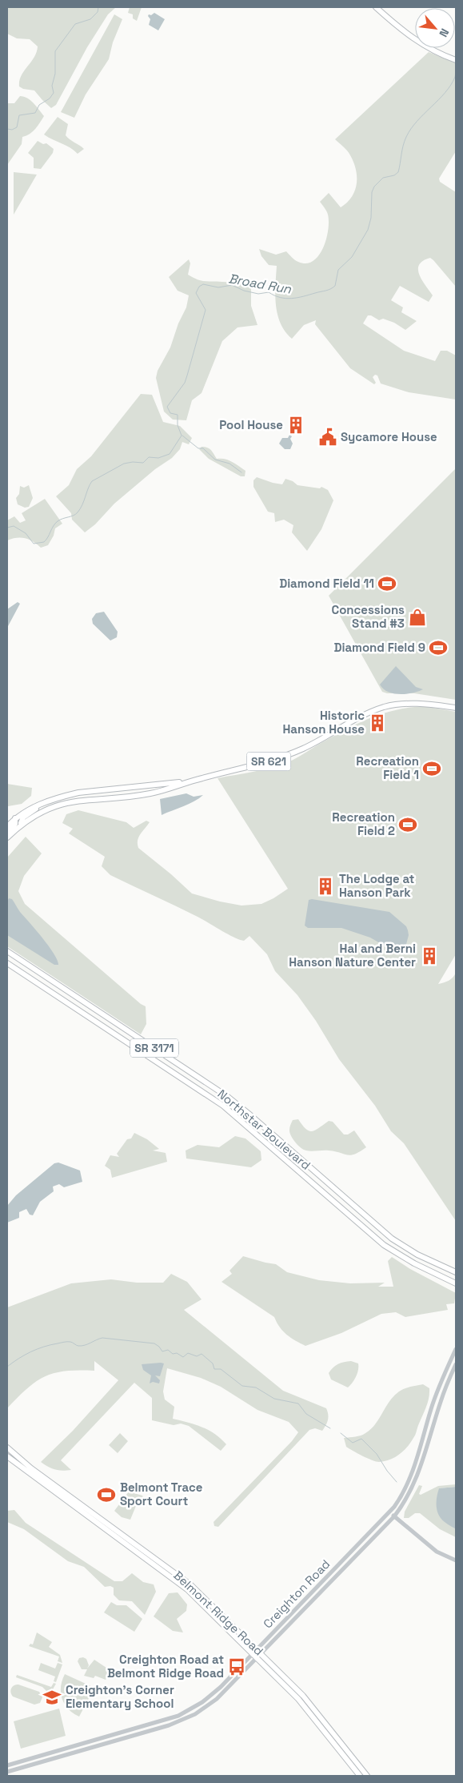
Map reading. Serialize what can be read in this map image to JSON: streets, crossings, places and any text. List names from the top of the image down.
{
  "streets": {
    "main road": [
      "SR 621",
      "SR 3171",
      "Northstar Boulevard",
      "Belmont Ridge Road"
    ],
    "street": ["Creighton Road"]
  },
  "crossings": [
    ["Creighton Road", "Belmont Ridge Road"]
  ],
  "water": ["Broad Run"],
  "places": {
    "building": [
      "Pool House",
      "Historic Hanson House",
      "The Lodge at Hanson Park",
      "Hal and Berni Hanson Nature Center"
    ],
    "public building": ["Sycamore House"],
    "sports": [
      "Diamond Field 11",
      "Diamond Field 9",
      "Recreation Field 1",
      "Recreation Field 2",
      "Belmont Trace Sport Court"
    ],
    "shop": ["Concessions Stand #3"],
    "bus stop": ["Creighton Road at Belmont Ridge Road"],
    "school or university": ["Creighton's Corner Elementary School"]
  },
  "north": "bottom right"
}
